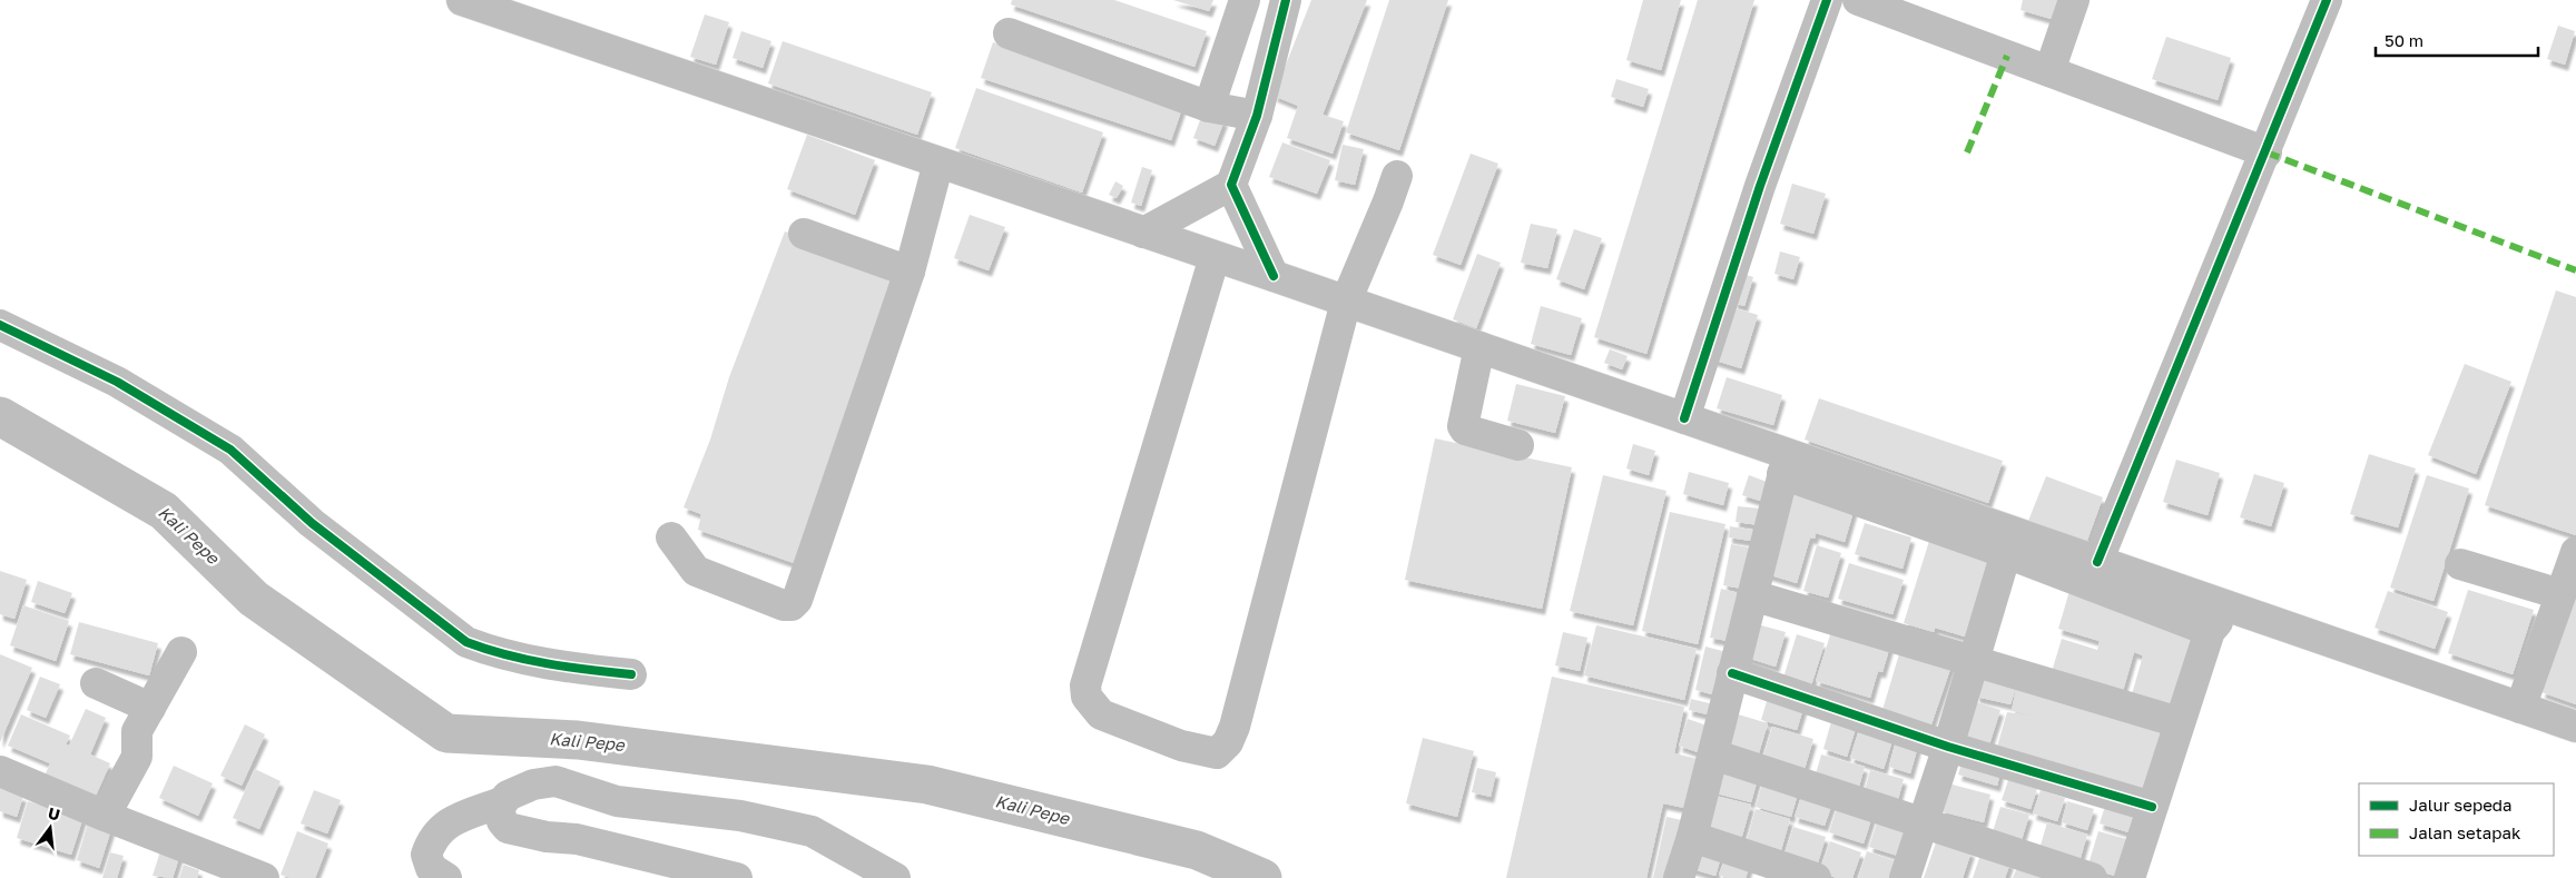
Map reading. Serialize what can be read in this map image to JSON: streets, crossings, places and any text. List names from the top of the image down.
{
  "water": ["Kali Pepe"],
  "legend": ["Jalur sepeda", "Jalan setapak"],
  "scale_bar": "50 m",
  "north": "top"
}
